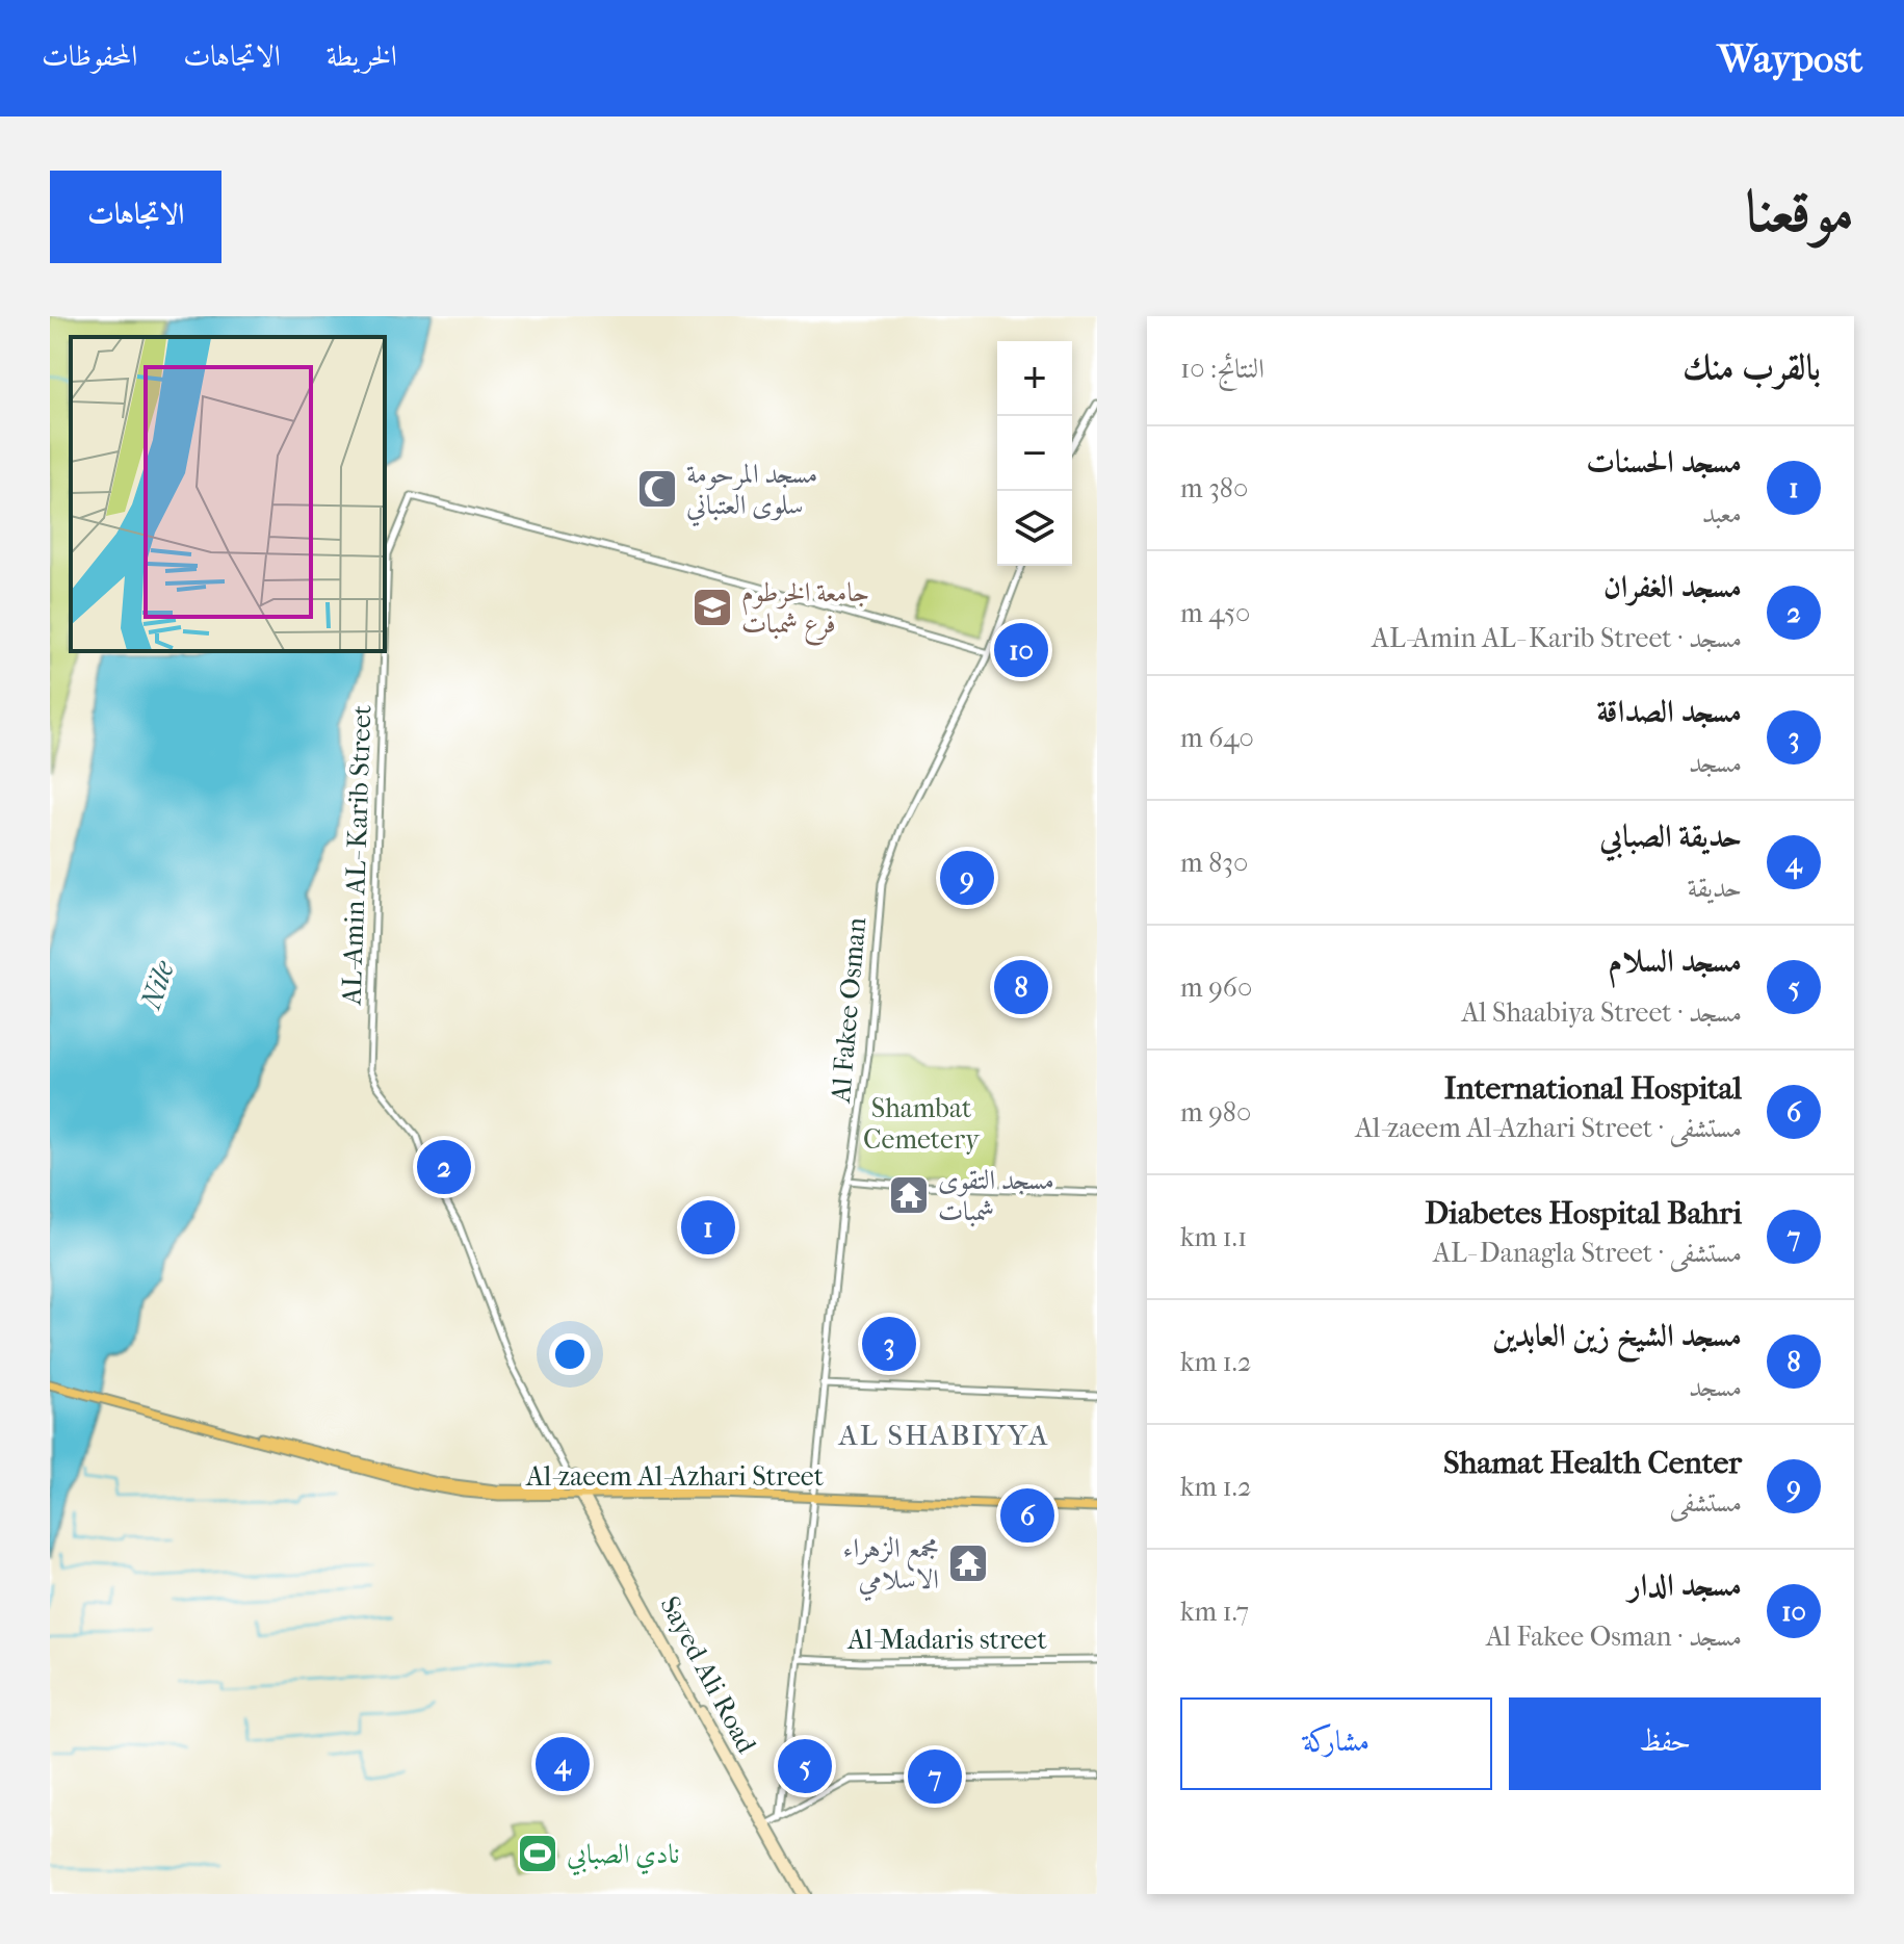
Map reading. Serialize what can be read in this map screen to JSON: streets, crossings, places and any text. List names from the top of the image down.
{
  "streets": {
    "main road": ["Al-zaeem Al-Azhari Street", "Sayed Ali Road"],
    "street": ["AL-Amin AL- Karib Street", "Al Fakee Osman", "Al-Madaris street"]
  },
  "crossings": [
    ["AL-Amin AL- Karib Street", "Al Fakee Osman"],
    ["Al Fakee Osman", "Al-zaeem Al-Azhari Street"],
    ["Al Fakee Osman", "Al-Madaris street"],
    ["Al-zaeem Al-Azhari Street", "Sayed Ali Road"]
  ],
  "districts": ["AL SHABIYYA"],
  "water": ["Nile"],
  "parks": ["Shambat Cemetery"],
  "places": {
    "mosque": ["مسجد المرحومة سلوى العتباني"],
    "school or university": ["جامعة الخرطوم فرع شمبات"],
    "temple": ["مسجد التقوى شمبات", "مجمع الزهراء الاسلامي"],
    "sports": ["نادي الصبابي"]
  },
  "page": {
    "header": "Waypost",
    "nav": ["الخريطة", "الاتجاهات", "المحفوظات"],
    "title": "موقعنا",
    "buttons": [
      "الاتجاهات",
      ["حفظ", "مشاركة"]
    ],
    "heading": ["بالقرب منك", "النتائج: 10"],
    "map_buttons": ["+", "−"],
    "list": [
      {
        "mark": "1",
        "name": "مسجد الحسنات",
        "note": "معبد",
        "value": "380 m"
      },
      {
        "mark": "2",
        "name": "مسجد الغفران",
        "note": "مسجد · AL-Amin AL- Karib Street",
        "value": "450 m"
      },
      {
        "mark": "3",
        "name": "مسجد الصداقة",
        "note": "مسجد",
        "value": "640 m"
      },
      {
        "mark": "4",
        "name": "حديقة الصبابي",
        "note": "حديقة",
        "value": "830 m"
      },
      {
        "mark": "5",
        "name": "مسجد السلام",
        "note": "مسجد · Al Shaabiya Street",
        "value": "960 m"
      },
      {
        "mark": "6",
        "name": "International Hospital",
        "note": "مستشفى · Al-zaeem Al-Azhari Street",
        "value": "980 m"
      },
      {
        "mark": "7",
        "name": "Diabetes Hospital Bahri",
        "note": "مستشفى · AL- Danagla Street",
        "value": "1.1 km"
      },
      {
        "mark": "8",
        "name": "مسجد الشيخ زين العابدين",
        "note": "مسجد",
        "value": "1.2 km"
      },
      {
        "mark": "9",
        "name": "Shamat Health Center",
        "note": "مستشفى",
        "value": "1.2 km"
      },
      {
        "mark": "10",
        "name": "مسجد الدار",
        "note": "مسجد · Al Fakee Osman",
        "value": "1.7 km"
      }
    ],
    "pins": [
      "10",
      "9",
      "8",
      "2",
      "1",
      "3",
      "6",
      "4",
      "5",
      "7"
    ]
  }
}
